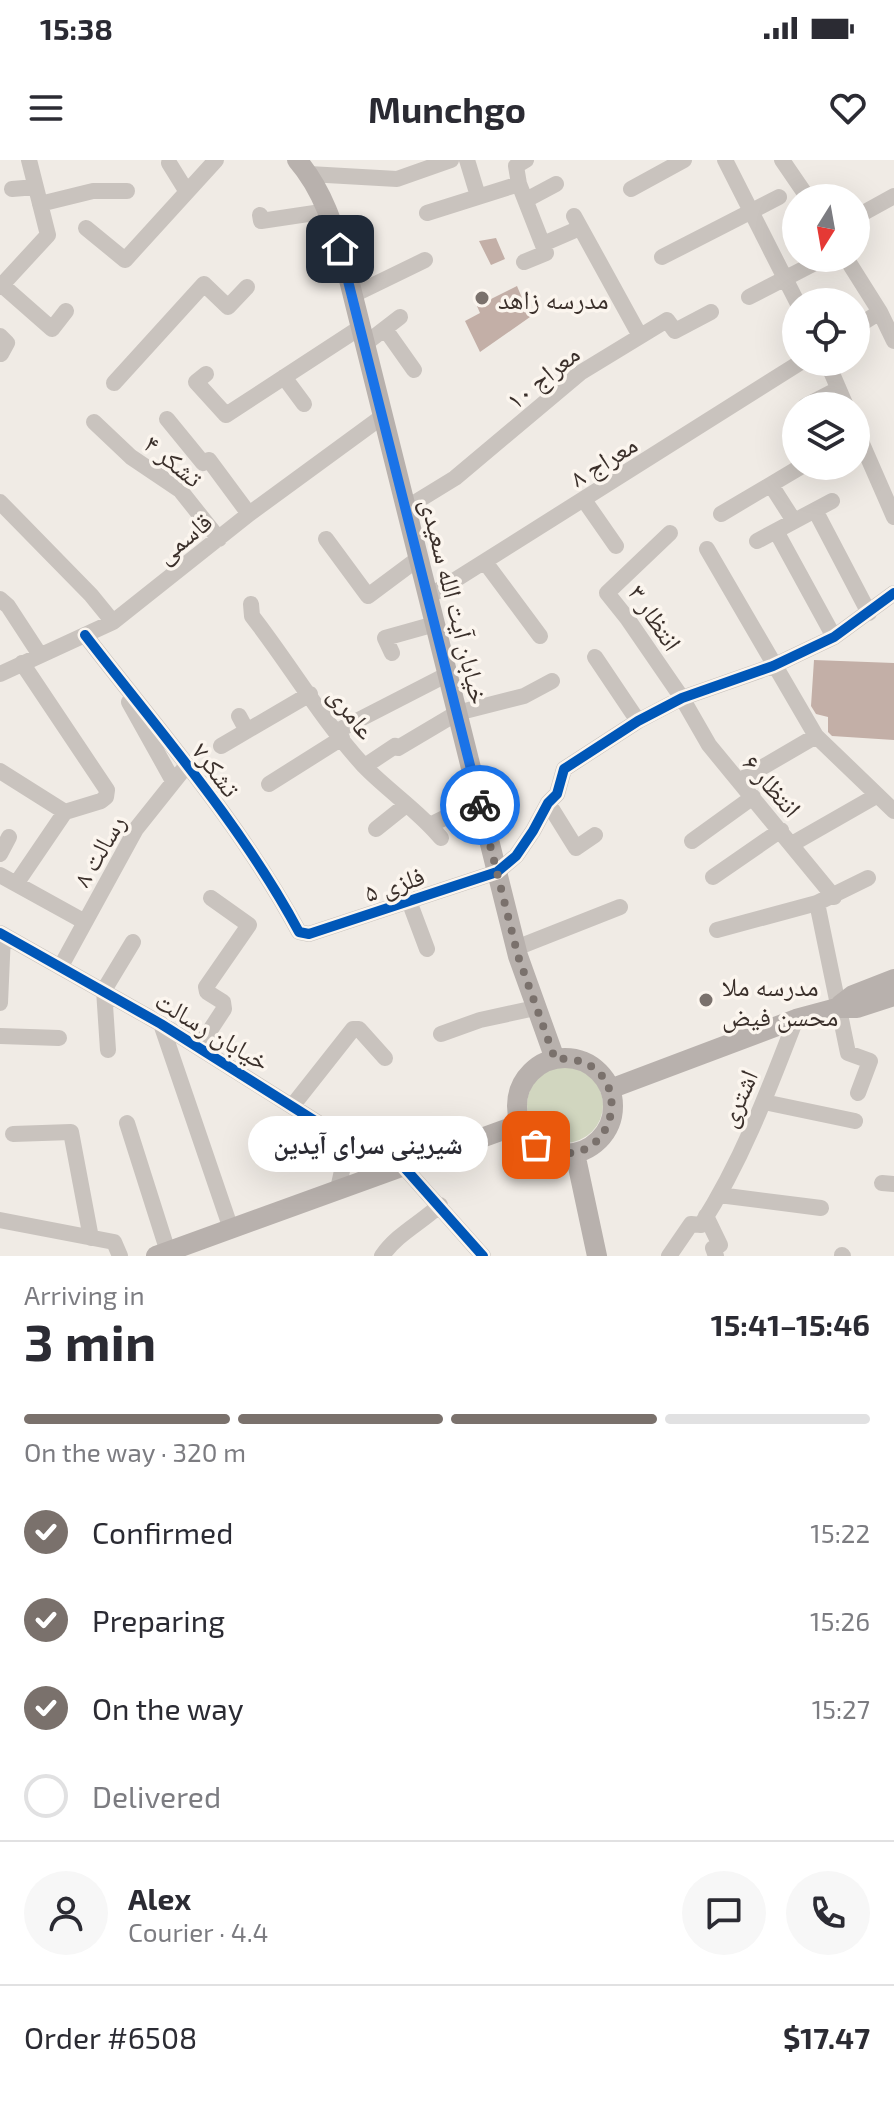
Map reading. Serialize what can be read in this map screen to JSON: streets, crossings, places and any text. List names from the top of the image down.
{
  "streets": {
    "main road": ["خیابان آیت الله سعیدی"],
    "street": [
      "معراج ۱۰",
      "تشکر ۴",
      "معراج ۸",
      "قاسمی",
      "انتظار ۳",
      "عامری",
      "تشکر۷",
      "انتظار ۶",
      "رسالت ۸",
      "فلزی ۵",
      "خیابان رسالت",
      "اشتری"
    ]
  },
  "crossings": [
    ["معراج ۱۰", "خیابان آیت الله سعیدی"],
    ["تشکر ۴", "قاسمی"],
    ["معراج ۸", "خیابان آیت الله سعیدی"],
    ["قاسمی", "خیابان آیت الله سعیدی"],
    ["قاسمی", "تشکر۷"],
    ["خیابان آیت الله سعیدی", "عامری"],
    ["خیابان آیت الله سعیدی", "فلزی ۵"],
    ["انتظار ۳", "انتظار ۶"],
    ["تشکر۷", "رسالت ۸"],
    ["تشکر۷", "فلزی ۵"],
    ["رسالت ۸", "خیابان رسالت"]
  ],
  "places": ["مدرسه زاهد", "مدرسه ملا محسن فیض", "شیرینی سرای آیدین"],
  "north": "bottom",
  "page": {
    "status": "15:38",
    "header": "Munchgo",
    "bubble": "شیرینی سرای آیدین",
    "heading": ["3 min", "Arriving in", "15:41–15:46"],
    "panel": [
      "Alex",
      "Courier · 4.4",
      "Order #6508",
      "$17.47"
    ],
    "bar": "On the way · 320 m",
    "list": [
      ["Confirmed", "15:22"],
      ["Preparing", "15:26"],
      ["On the way", "15:27"],
      "Delivered"
    ]
  }
}
